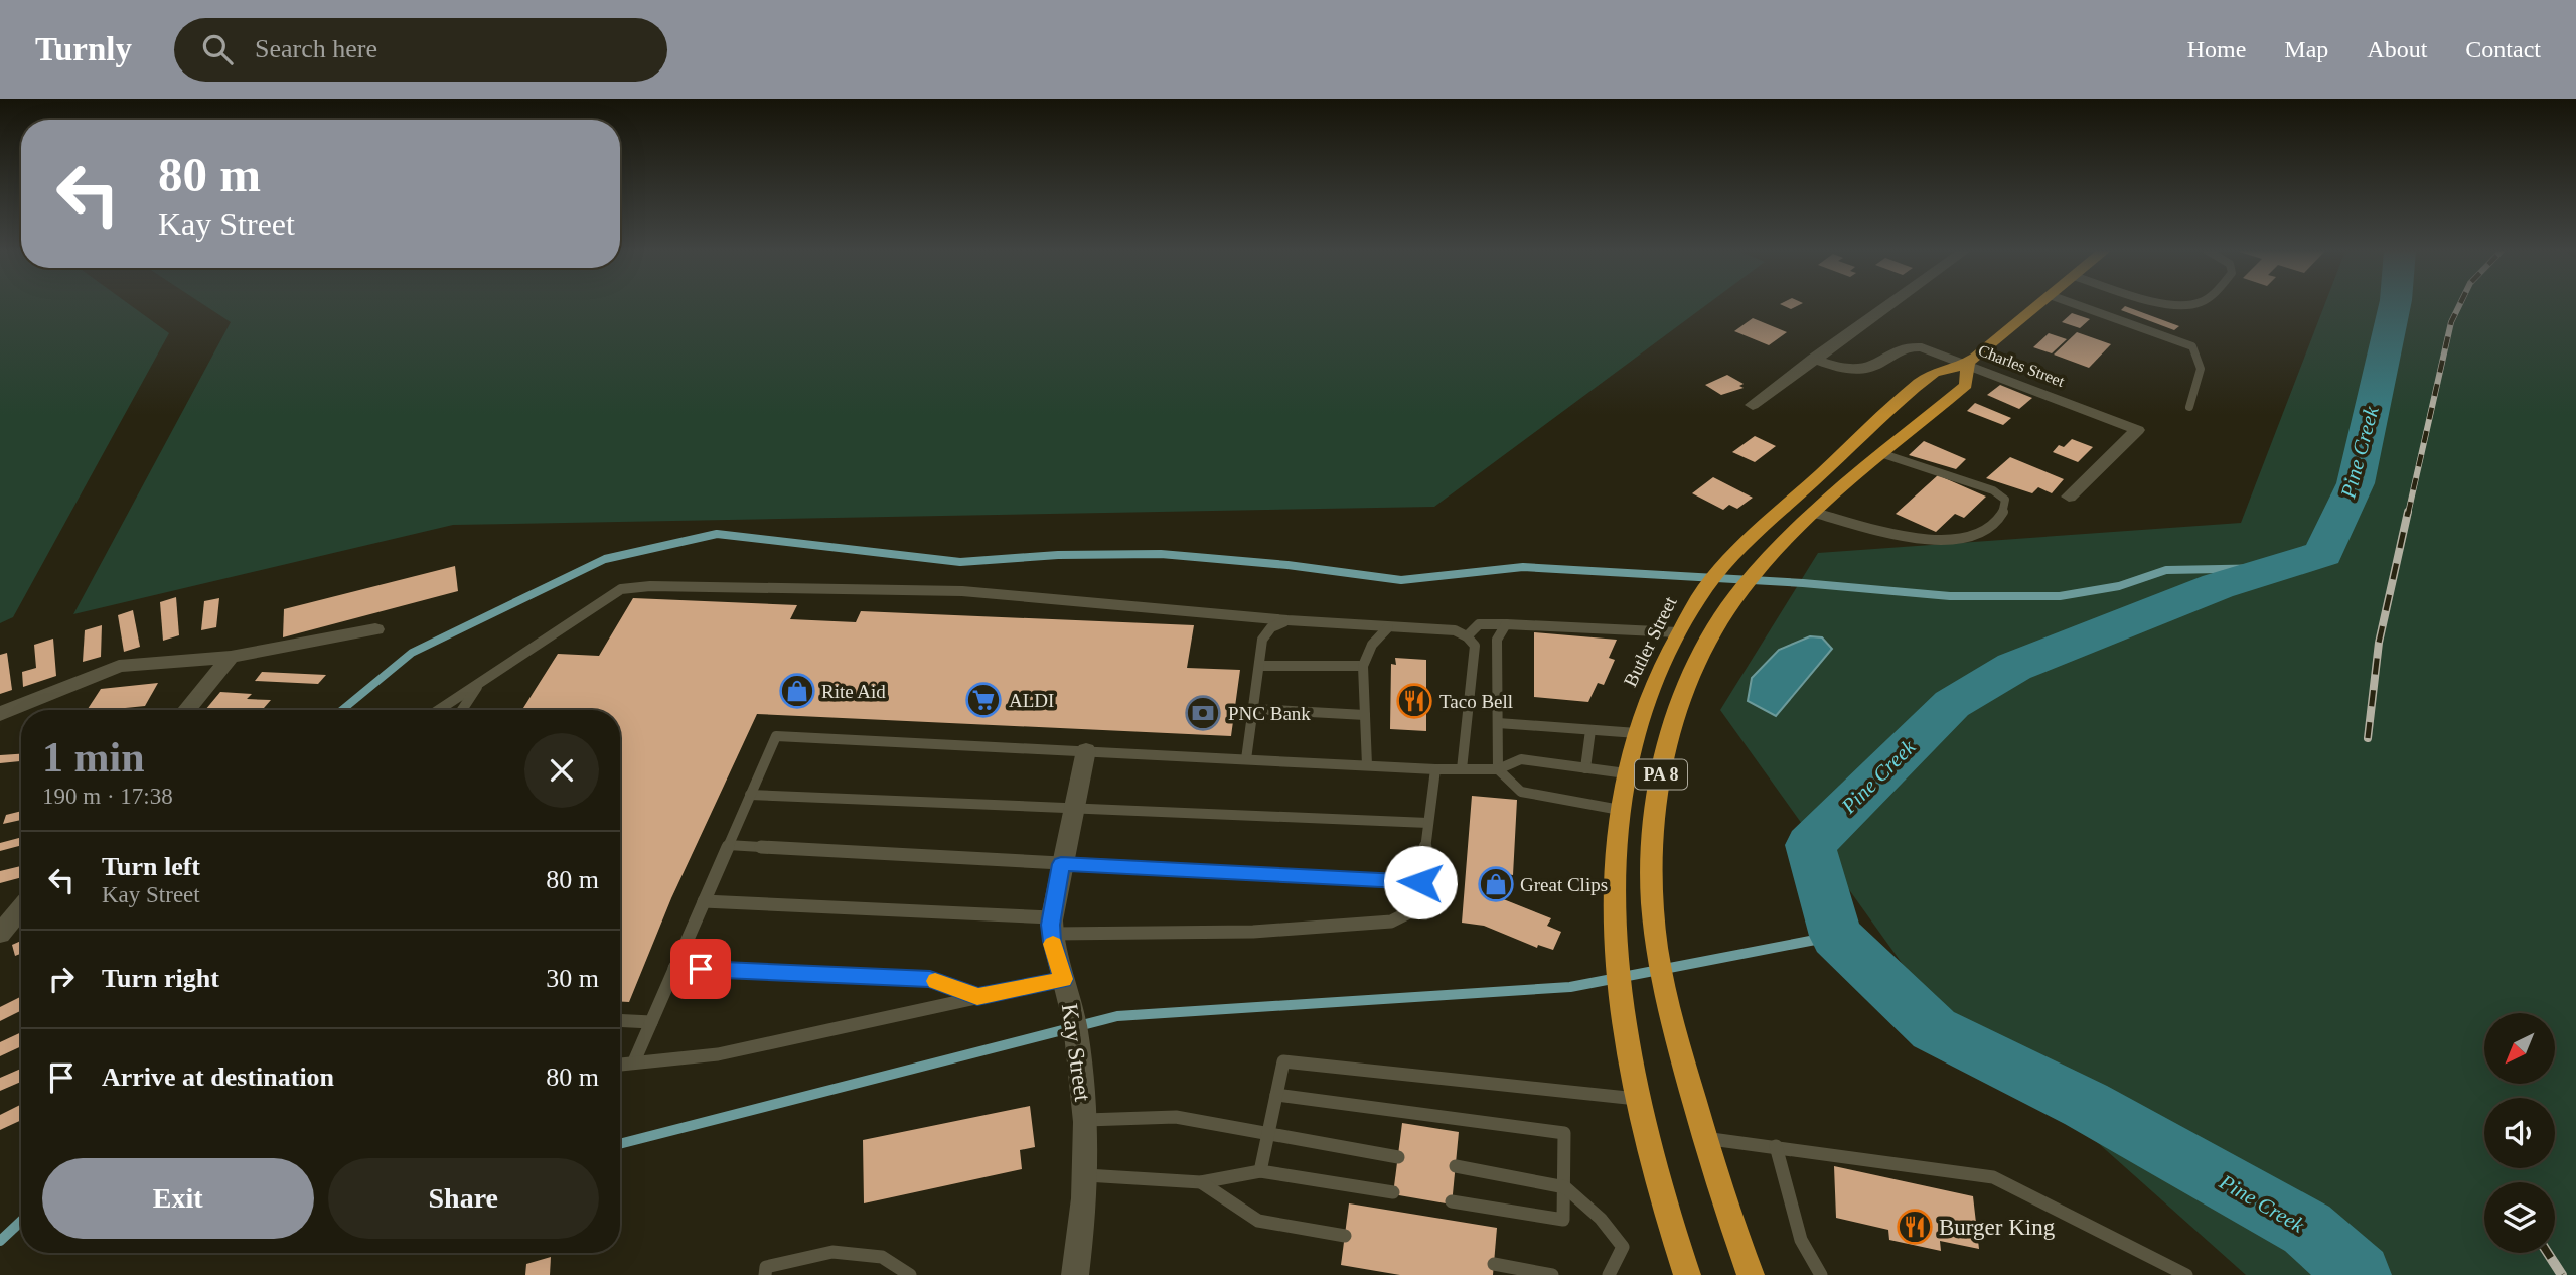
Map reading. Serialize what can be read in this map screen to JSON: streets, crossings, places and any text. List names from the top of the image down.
{
  "streets": {
    "highway": ["Butler Street", "PA 8"],
    "street": ["Charles Street", "Kay Street"]
  },
  "crossings": [
    ["Charles Street", "Butler Street"],
    ["Butler Street", "PA 8"]
  ],
  "water": ["Pine Creek"],
  "places": {
    "shop": ["Rite Aid", "Great Clips"],
    "supermarket": ["ALDI"],
    "restaurant": ["Taco Bell", "Burger King"],
    "bank": ["PNC Bank"]
  },
  "north": "bottom left",
  "page": {
    "header": "Turnly",
    "search": "Search here",
    "nav": [
      "Home",
      "Map",
      "About",
      "Contact"
    ],
    "turn": ["80 m", "Kay Street"],
    "heading": ["1 min", "190 m · 17:38"],
    "list": [
      {
        "name": "Turn left",
        "note": "Kay Street",
        "value": "80 m"
      },
      {
        "name": "Turn right",
        "value": "30 m"
      },
      {
        "name": "Arrive at destination",
        "value": "80 m"
      }
    ],
    "buttons": ["Exit", "Share"]
  }
}
